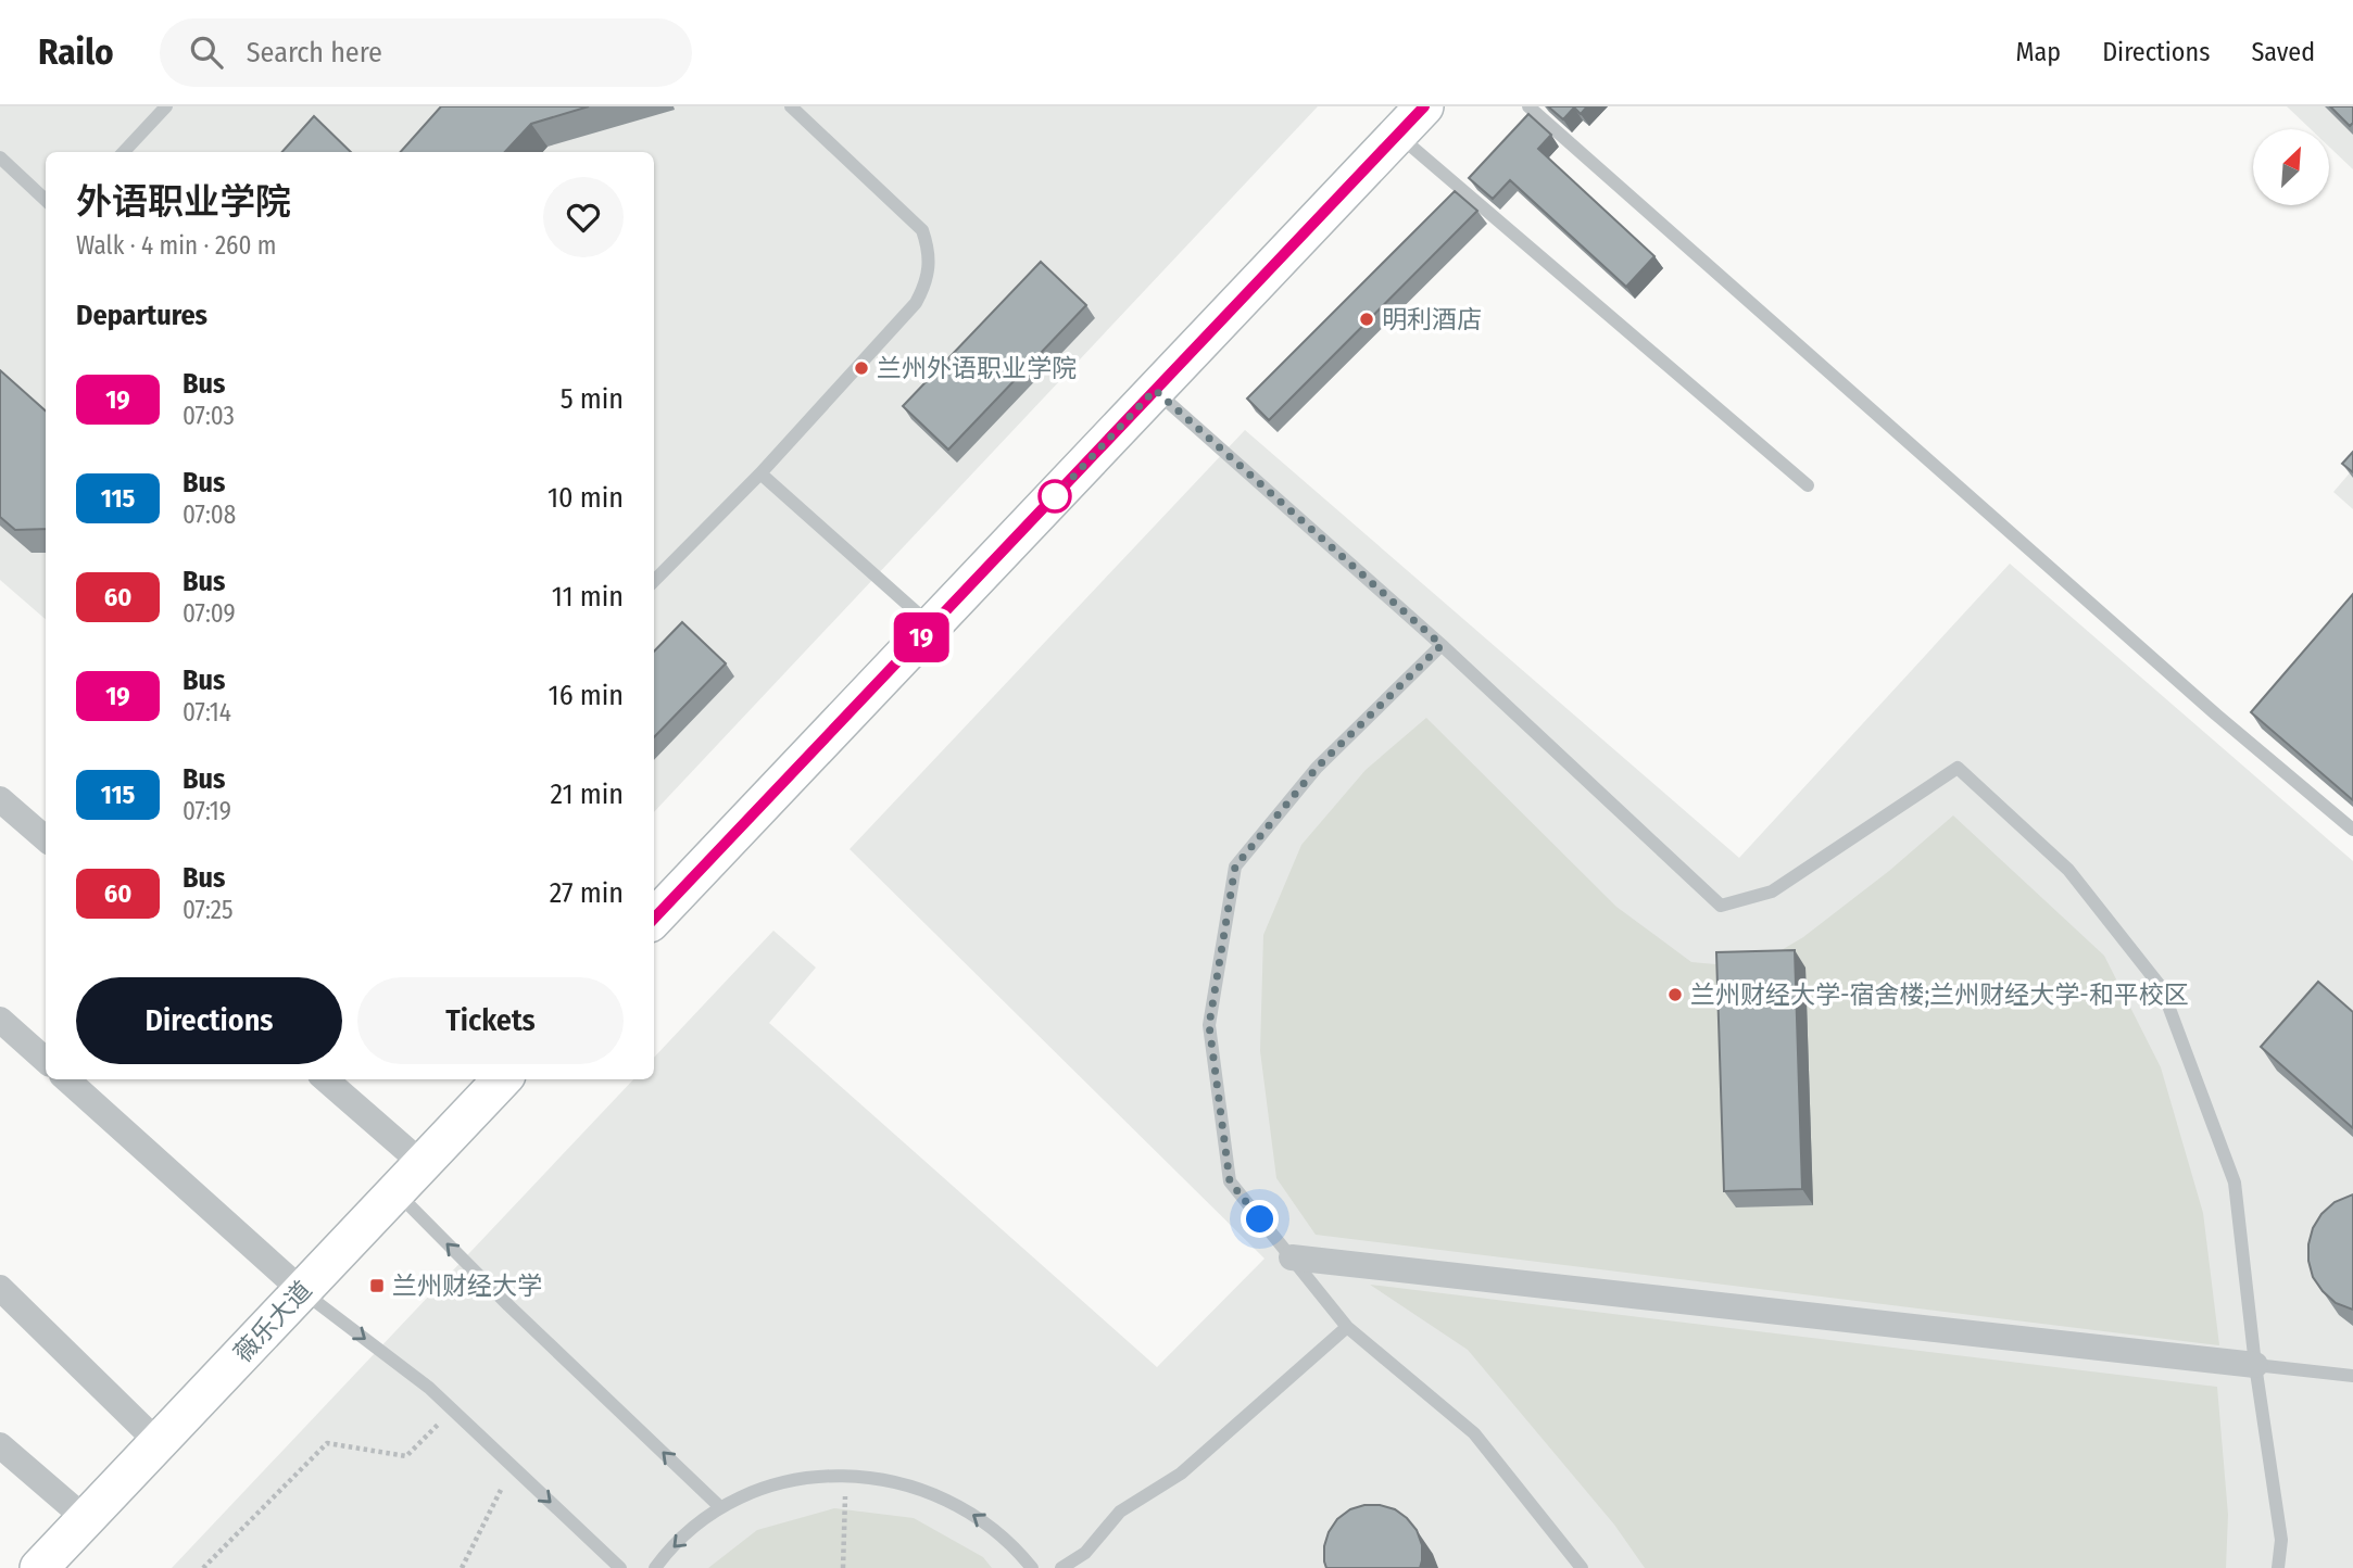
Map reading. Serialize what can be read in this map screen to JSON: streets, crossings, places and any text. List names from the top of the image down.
{
  "streets": {
    "main road": ["薇乐大道"]
  },
  "places": {
    "other": ["明利酒店", "兰州外语职业学院", "兰州财经大学-宿舍楼;兰州财经大学-和平校区"],
    "transit": ["兰州财经大学"]
  },
  "lines": ["bus line 19"],
  "north": "top right",
  "page": {
    "header": "Railo",
    "search": "Search here",
    "nav": ["Map", "Directions", "Saved"],
    "on_map": "19",
    "heading": [
      ["外语职业学院", "Walk · 4 min · 260 m"],
      "Departures"
    ],
    "list": [
      {
        "mark": "19",
        "name": "Bus",
        "note": "07:03",
        "value": "5 min"
      },
      {
        "mark": "115",
        "name": "Bus",
        "note": "07:08",
        "value": "10 min"
      },
      {
        "mark": "60",
        "name": "Bus",
        "note": "07:09",
        "value": "11 min"
      },
      {
        "mark": "19",
        "name": "Bus",
        "note": "07:14",
        "value": "16 min"
      },
      {
        "mark": "115",
        "name": "Bus",
        "note": "07:19",
        "value": "21 min"
      },
      {
        "mark": "60",
        "name": "Bus",
        "note": "07:25",
        "value": "27 min"
      }
    ],
    "buttons": ["Directions", "Tickets"]
  }
}
